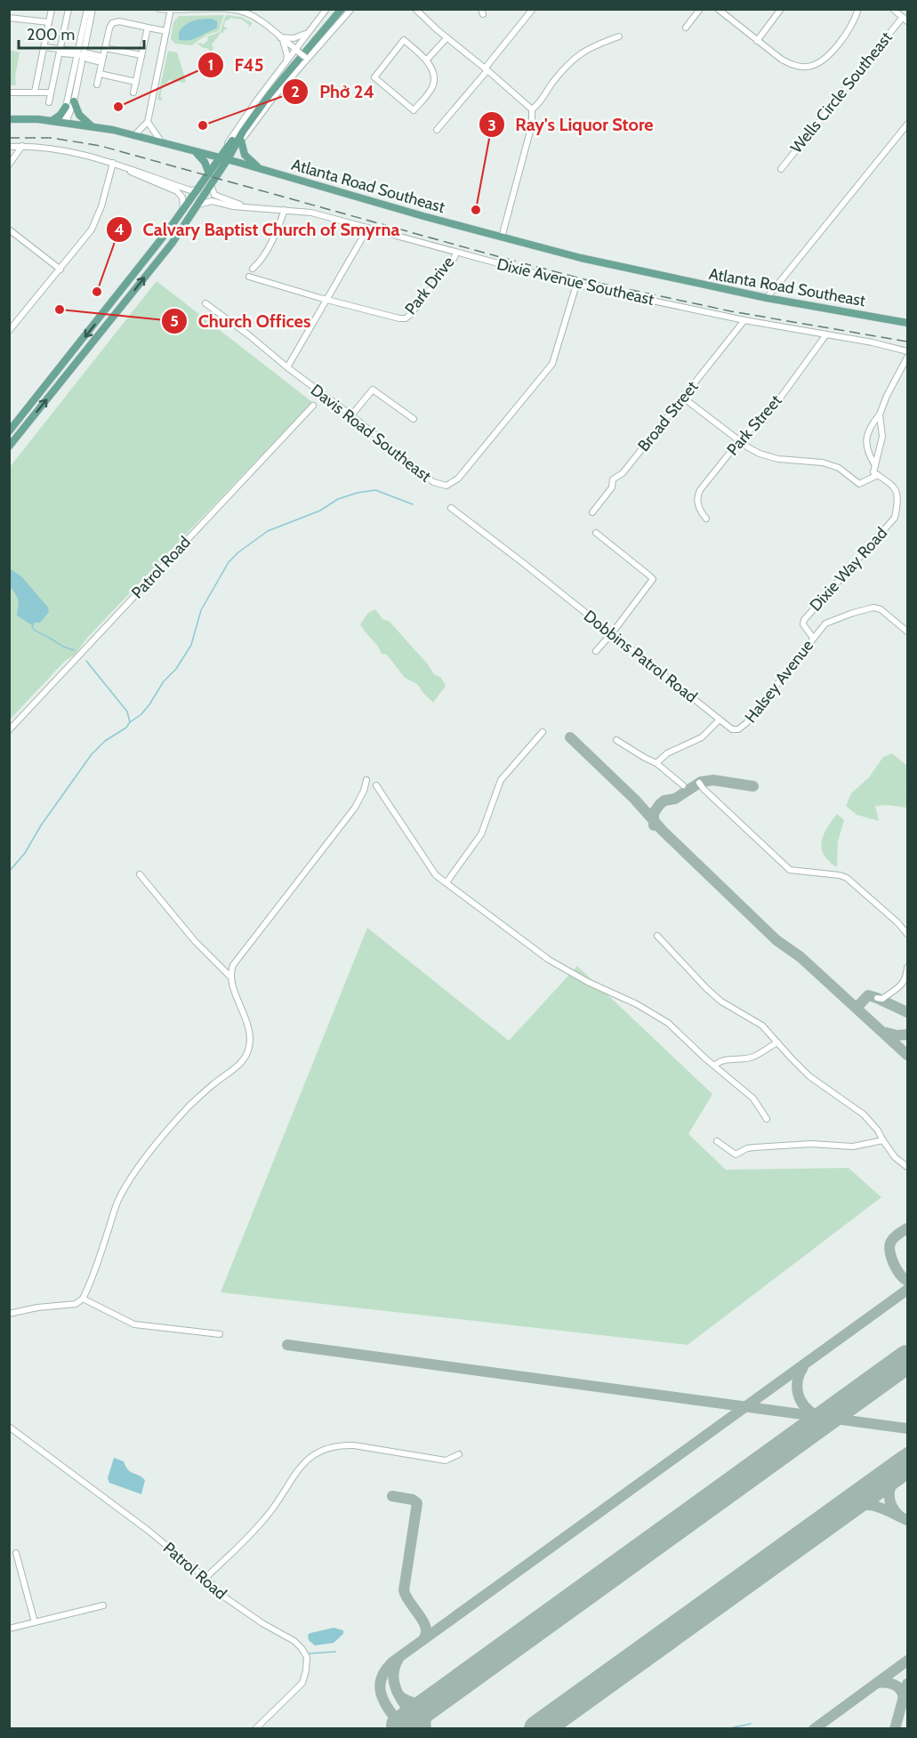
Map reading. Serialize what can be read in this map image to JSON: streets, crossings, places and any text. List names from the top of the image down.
{
  "streets": {
    "main road": ["Atlanta Road Southeast"],
    "street": [
      "Wells Circle Southeast",
      "Dixie Avenue Southeast",
      "Park Drive",
      "Broad Street",
      "Park Street",
      "Davis Road Southeast",
      "Patrol Road",
      "Dixie Way Road",
      "Dobbins Patrol Road",
      "Halsey Avenue"
    ]
  },
  "crossings": [
    ["Dixie Avenue Southeast", "Park Drive"],
    ["Dixie Avenue Southeast", "Broad Street"],
    ["Dixie Avenue Southeast", "Park Street"],
    ["Dixie Avenue Southeast", "Davis Road Southeast"],
    ["Dixie Way Road", "Halsey Avenue"],
    ["Dobbins Patrol Road", "Halsey Avenue"]
  ],
  "places": [
    "F45",
    "Phở 24",
    "Ray's Liquor Store",
    "Calvary Baptist Church of Smyrna",
    "Church Offices"
  ],
  "scale_bar": "200 m"
}
